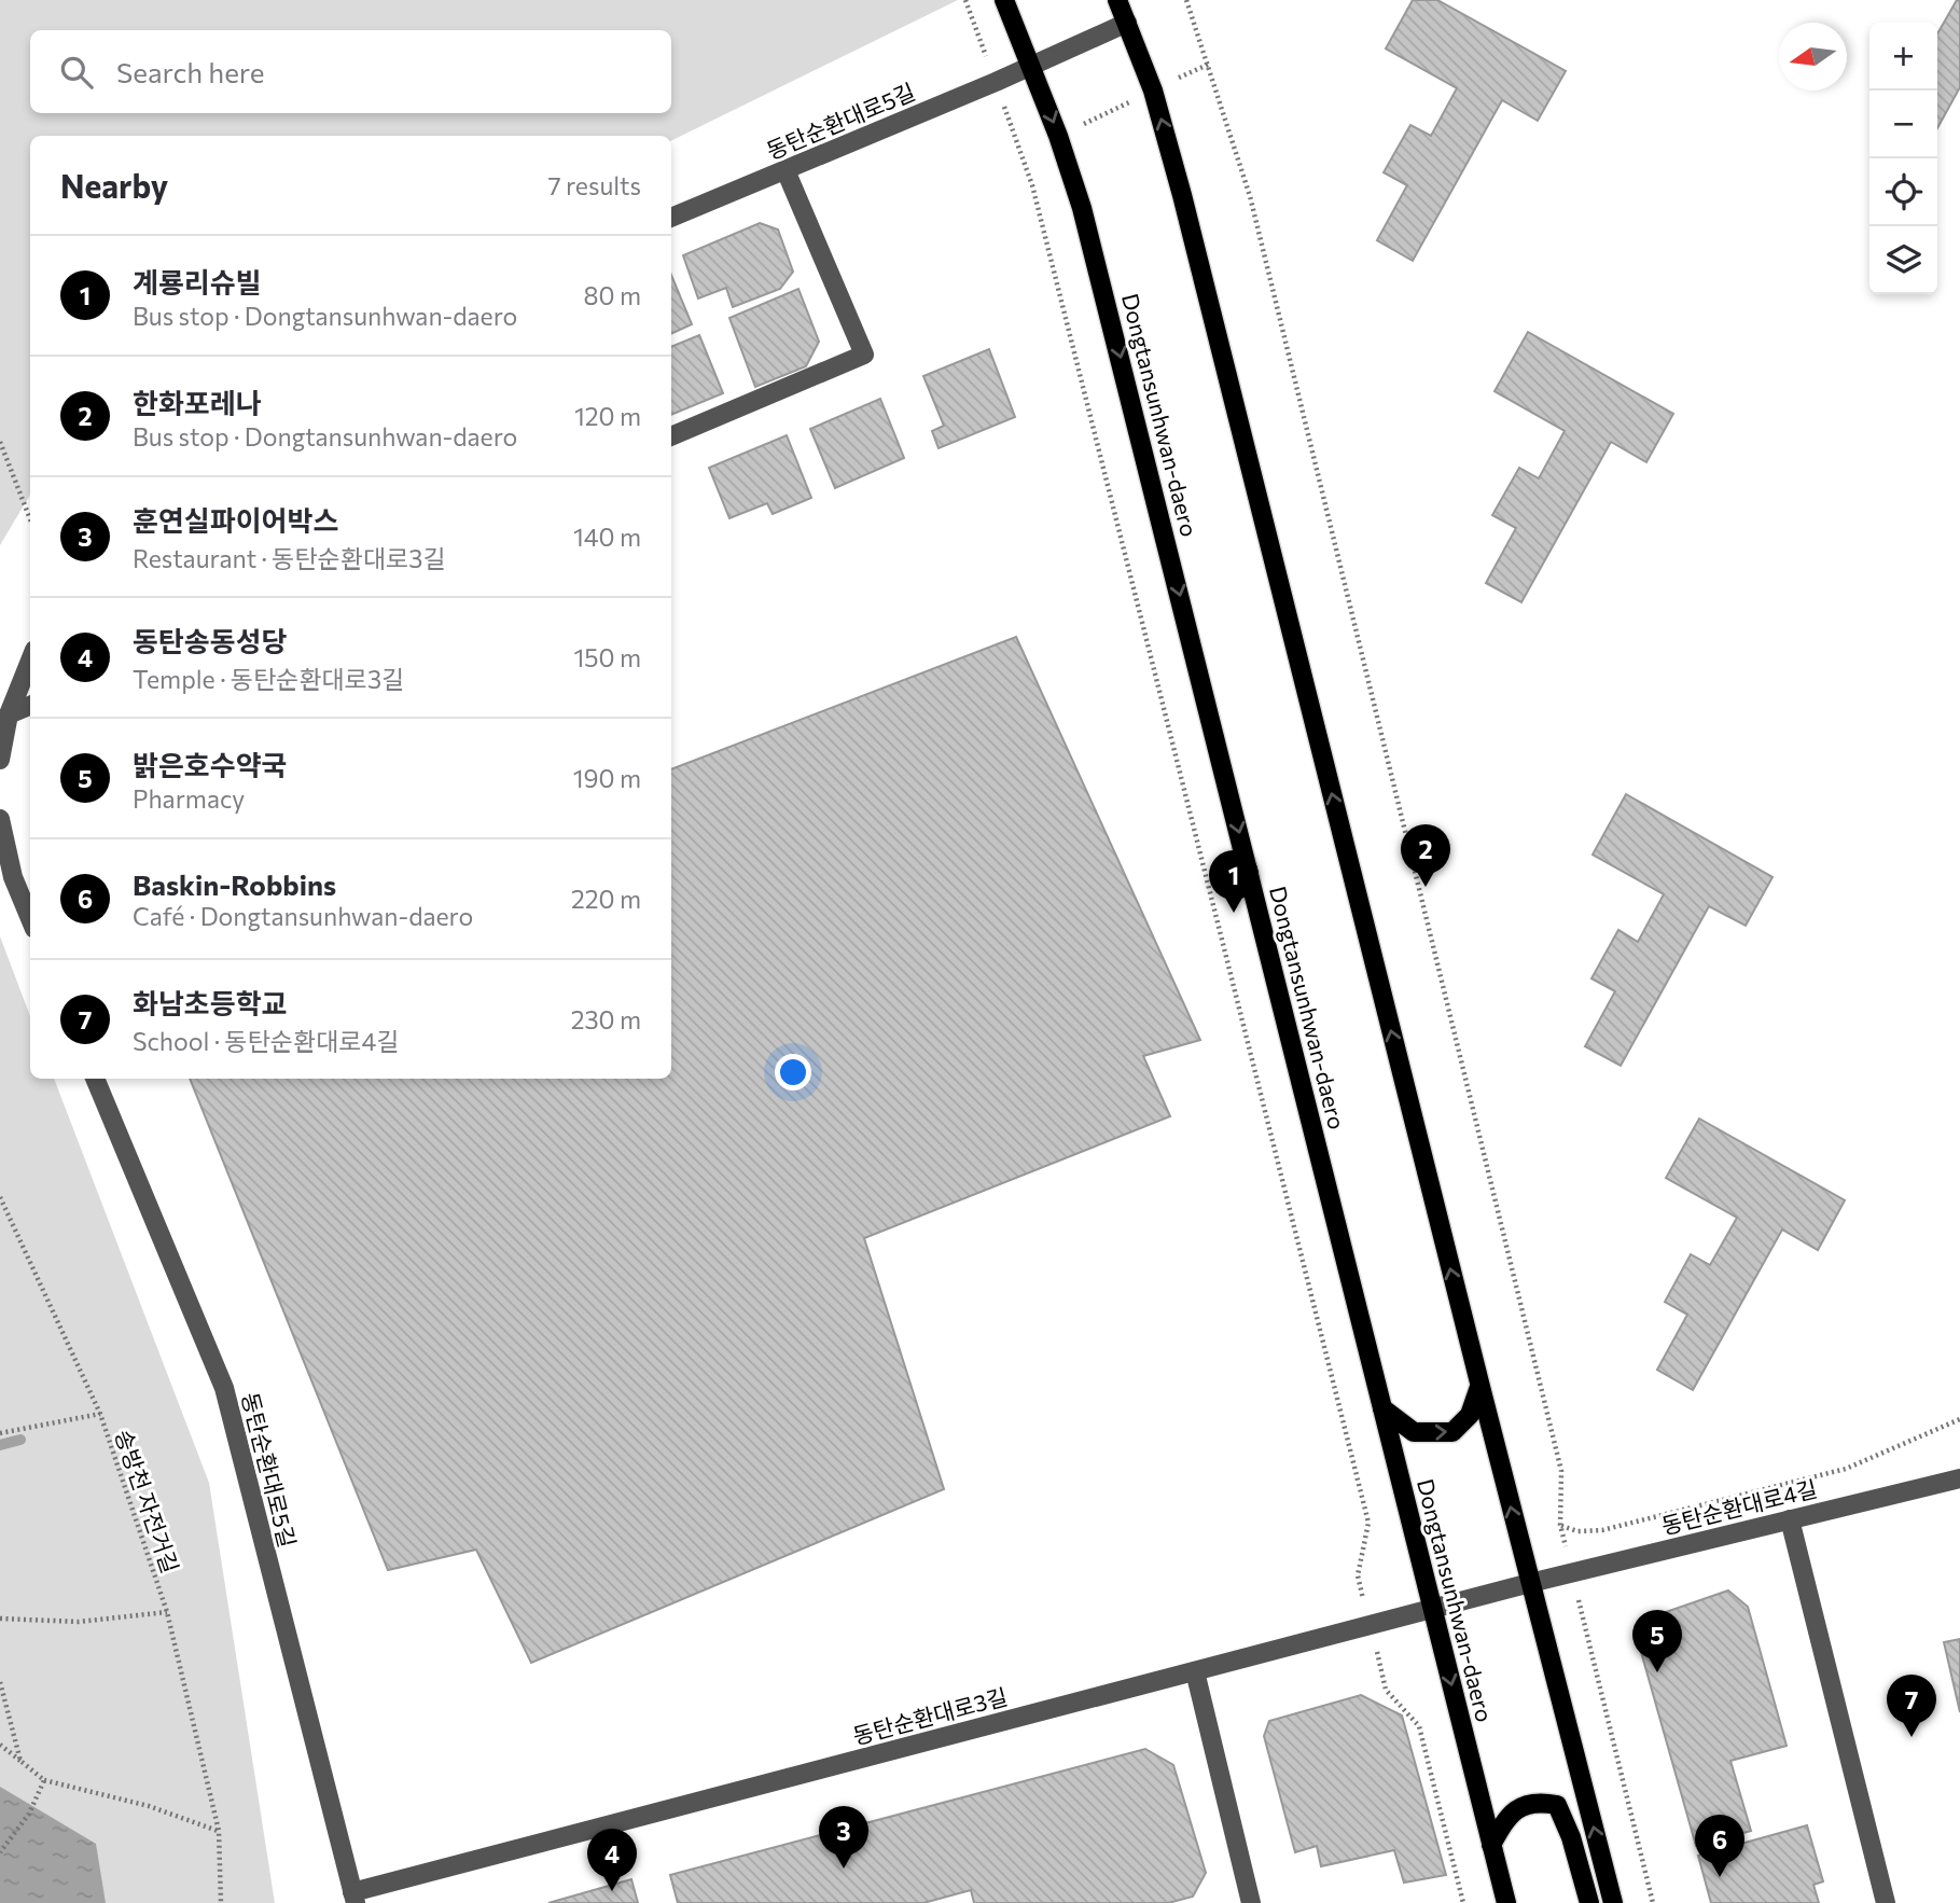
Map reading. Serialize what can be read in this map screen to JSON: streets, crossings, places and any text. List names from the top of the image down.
{
  "streets": {
    "main road": ["Dongtansunhwan-daero"],
    "street": ["동탄순환대로5길", "동탄순환대로4길", "동탄순환대로3길"],
    "path": ["송방천 자전거길"]
  },
  "crossings": [
    ["동탄순환대로5길", "Dongtansunhwan-daero"],
    ["동탄순환대로5길", "동탄순환대로3길"],
    ["Dongtansunhwan-daero", "동탄순환대로3길"],
    ["동탄순환대로4길", "동탄순환대로3길"]
  ],
  "north": "left",
  "page": {
    "map_buttons": ["+", "−"],
    "search": "Search here",
    "heading": ["Nearby", "7 results"],
    "list": [
      {
        "mark": "1",
        "name": "계룡리슈빌",
        "note": "Bus stop · Dongtansunhwan-daero",
        "value": "80 m"
      },
      {
        "mark": "2",
        "name": "한화포레나",
        "note": "Bus stop · Dongtansunhwan-daero",
        "value": "120 m"
      },
      {
        "mark": "3",
        "name": "훈연실파이어박스",
        "note": "Restaurant · 동탄순환대로3길",
        "value": "140 m"
      },
      {
        "mark": "4",
        "name": "동탄송동성당",
        "note": "Temple · 동탄순환대로3길",
        "value": "150 m"
      },
      {
        "mark": "5",
        "name": "밝은호수약국",
        "note": "Pharmacy",
        "value": "190 m"
      },
      {
        "mark": "6",
        "name": "Baskin-Robbins",
        "note": "Café · Dongtansunhwan-daero",
        "value": "220 m"
      },
      {
        "mark": "7",
        "name": "화남초등학교",
        "note": "School · 동탄순환대로4길",
        "value": "230 m"
      }
    ],
    "pins": [
      "2",
      "1",
      "5",
      "7",
      "3",
      "6",
      "4"
    ]
  }
}
